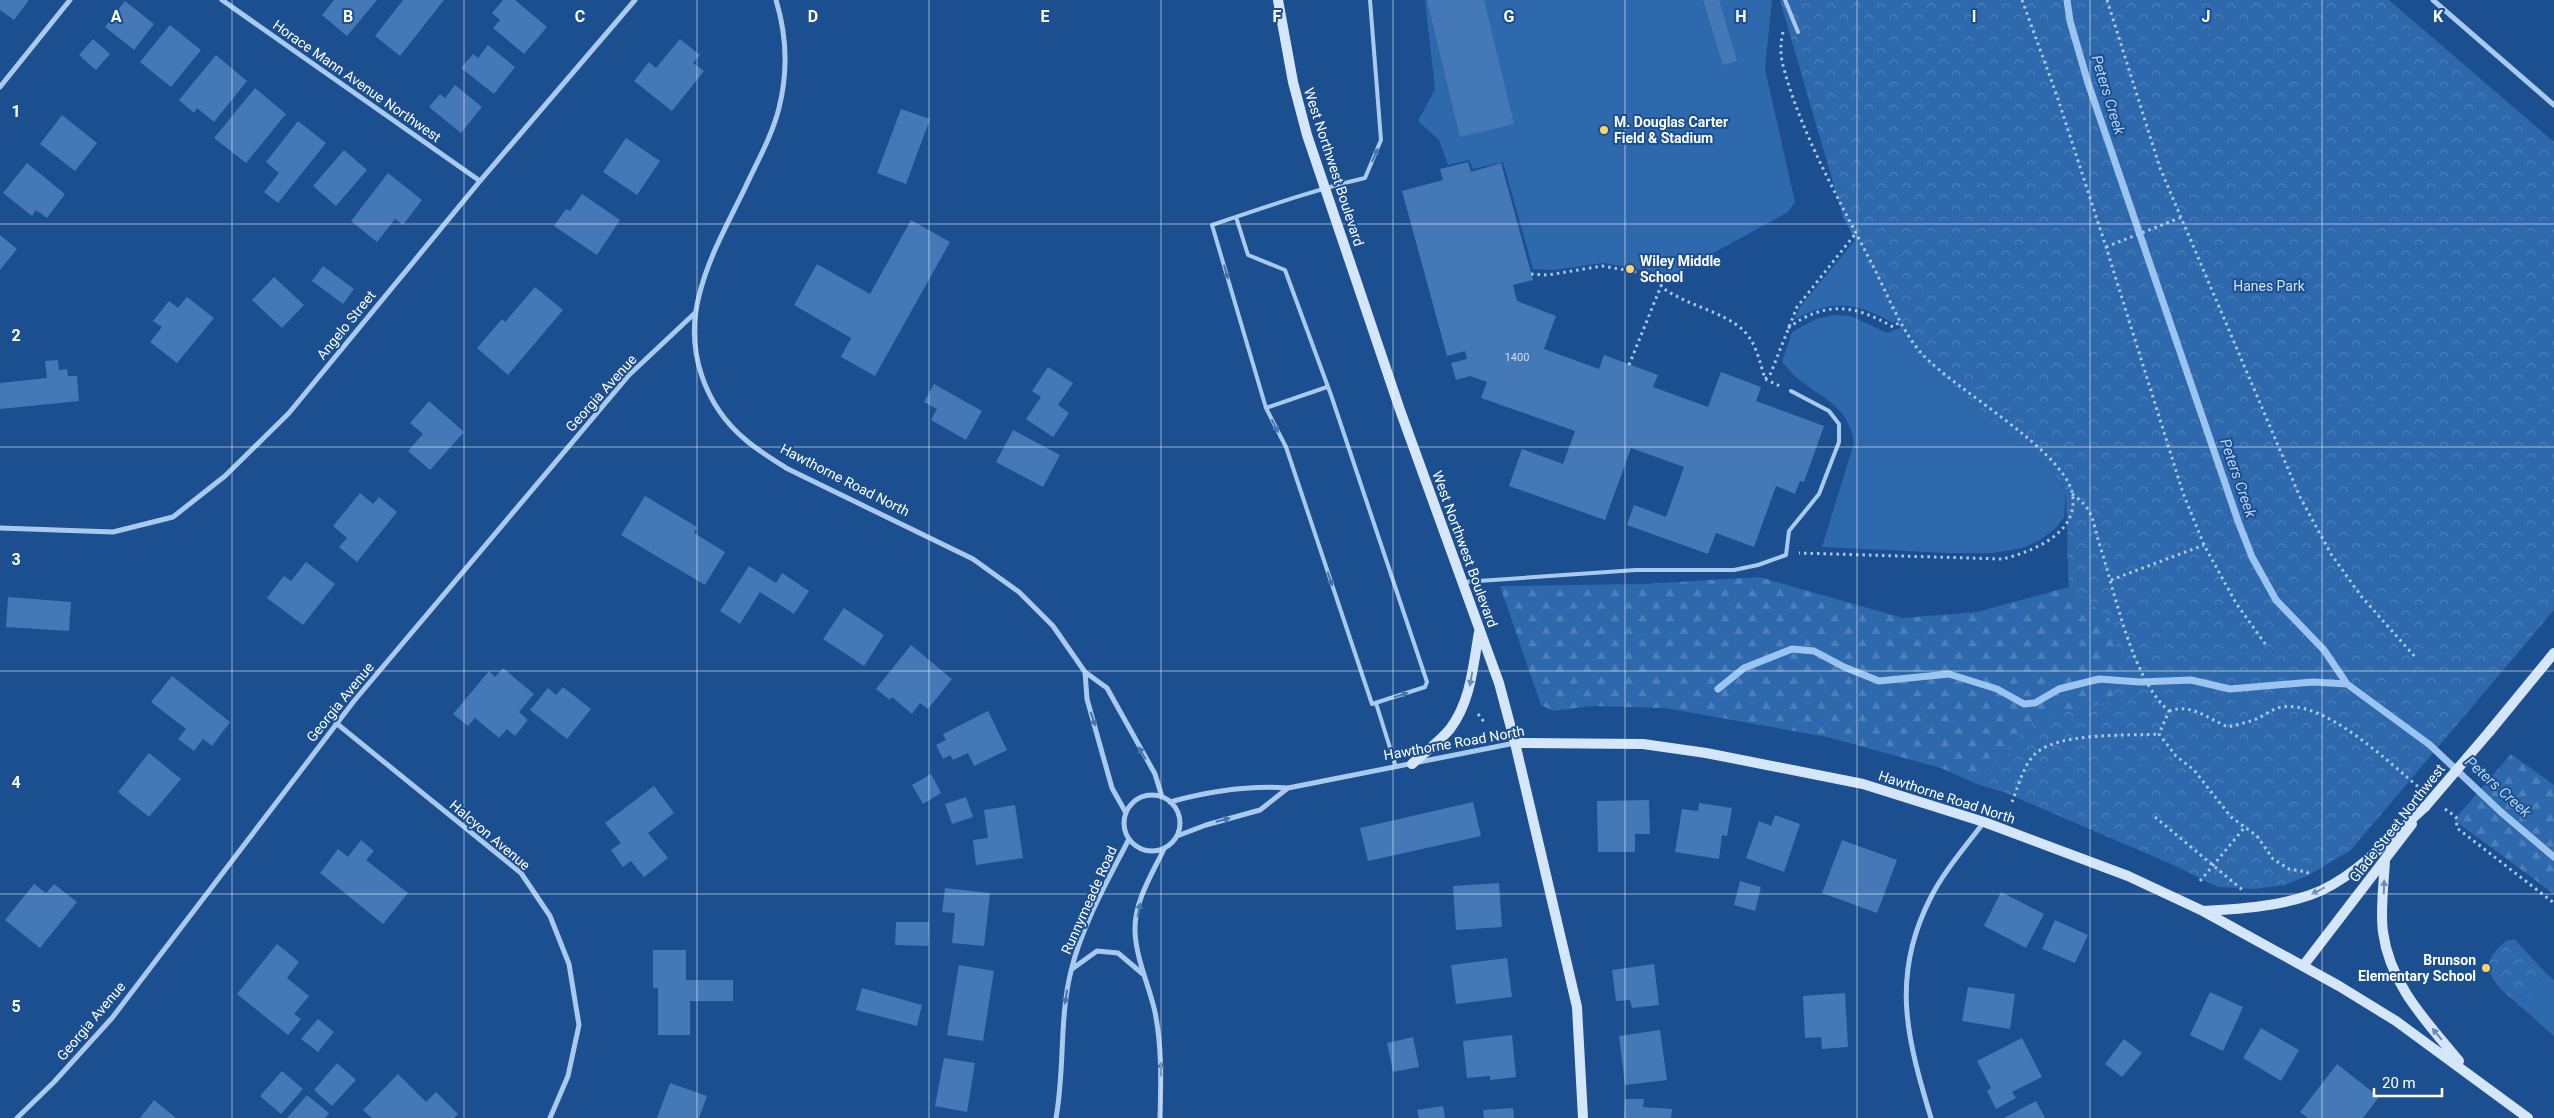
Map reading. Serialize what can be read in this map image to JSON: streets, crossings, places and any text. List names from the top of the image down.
{
  "streets": {
    "main road": ["West Northwest Boulevard", "Hawthorne Road North", "Glade Street Northwest"],
    "street": [
      "Horace Mann Avenue Northwest",
      "Angelo Street",
      "Georgia Avenue",
      "Halcyon Avenue",
      "Runnymeade Road"
    ]
  },
  "crossings": [
    ["Horace Mann Avenue Northwest", "Angelo Street"],
    ["West Northwest Boulevard", "Hawthorne Road North"],
    ["Georgia Avenue", "Hawthorne Road North"],
    ["Georgia Avenue", "Halcyon Avenue"],
    ["Hawthorne Road North", "Glade Street Northwest"],
    ["Hawthorne Road North", "Runnymeade Road"]
  ],
  "one_way": ["Runnymeade Road"],
  "water": ["Peters Creek"],
  "parks": ["Hanes Park"],
  "places": ["M. Douglas Carter Field & Stadium", "Wiley Middle School", "Brunson Elementary School"],
  "house_numbers": ["1400"],
  "scale_bar": "20 m",
  "grid": {
    "columns": [
      "A",
      "B",
      "C",
      "D",
      "E",
      "F",
      "G",
      "H",
      "I",
      "J",
      "K"
    ],
    "rows": [
      "1",
      "2",
      "3",
      "4",
      "5"
    ]
  }
}
